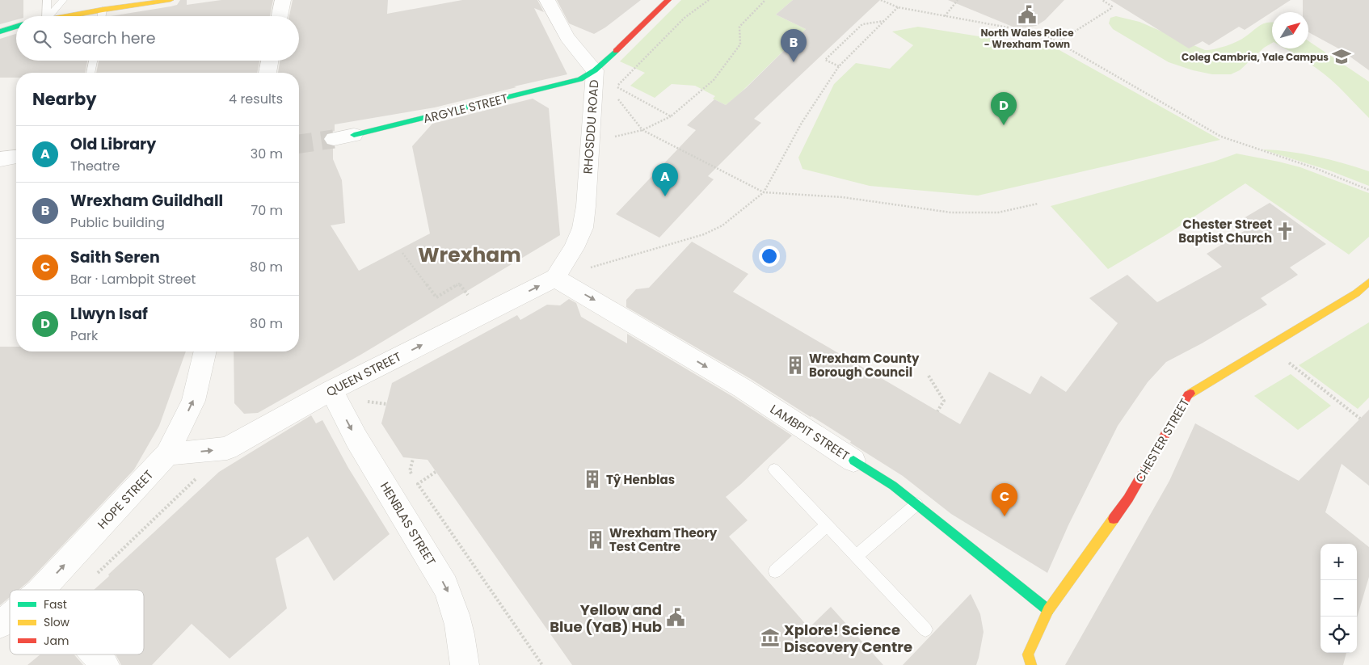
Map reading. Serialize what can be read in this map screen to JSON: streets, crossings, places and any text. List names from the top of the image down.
{
  "streets": {
    "street": [
      "ARGYLE STREET",
      "RHOSDDU ROAD",
      "QUEEN STREET",
      "LAMBPIT STREET",
      "CHESTER STREET",
      "HOPE STREET",
      "HENBLAS STREET"
    ]
  },
  "crossings": [
    ["ARGYLE STREET", "RHOSDDU ROAD"],
    ["RHOSDDU ROAD", "QUEEN STREET"],
    ["RHOSDDU ROAD", "LAMBPIT STREET"],
    ["QUEEN STREET", "LAMBPIT STREET"],
    ["QUEEN STREET", "HOPE STREET"],
    ["QUEEN STREET", "HENBLAS STREET"],
    ["LAMBPIT STREET", "CHESTER STREET"]
  ],
  "one_way": [
    "QUEEN STREET",
    "LAMBPIT STREET",
    "HOPE STREET",
    "HENBLAS STREET"
  ],
  "districts": ["Wrexham"],
  "places": {
    "public building": ["North Wales Police - Wrexham Town", "Yellow and Blue (YaB) Hub"],
    "school or university": ["Coleg Cambria, Yale Campus"],
    "church": ["Chester Street Baptist Church"],
    "building": ["Wrexham County Borough Council", "Tŷ Henblas", "Wrexham Theory Test Centre"],
    "museum": ["Xplore! Science Discovery Centre"]
  },
  "legend": ["Fast", "Slow", "Jam"],
  "north": "top right",
  "page": {
    "search": "Search here",
    "pins": [
      "B",
      "D",
      "A",
      "C"
    ],
    "heading": ["Nearby", "4 results"],
    "list": [
      {
        "mark": "A",
        "name": "Old Library",
        "note": "Theatre",
        "value": "30 m"
      },
      {
        "mark": "B",
        "name": "Wrexham Guildhall",
        "note": "Public building",
        "value": "70 m"
      },
      {
        "mark": "C",
        "name": "Saith Seren",
        "note": "Bar · Lambpit Street",
        "value": "80 m"
      },
      {
        "mark": "D",
        "name": "Llwyn Isaf",
        "note": "Park",
        "value": "80 m"
      }
    ],
    "map_buttons": ["+", "−"]
  }
}
